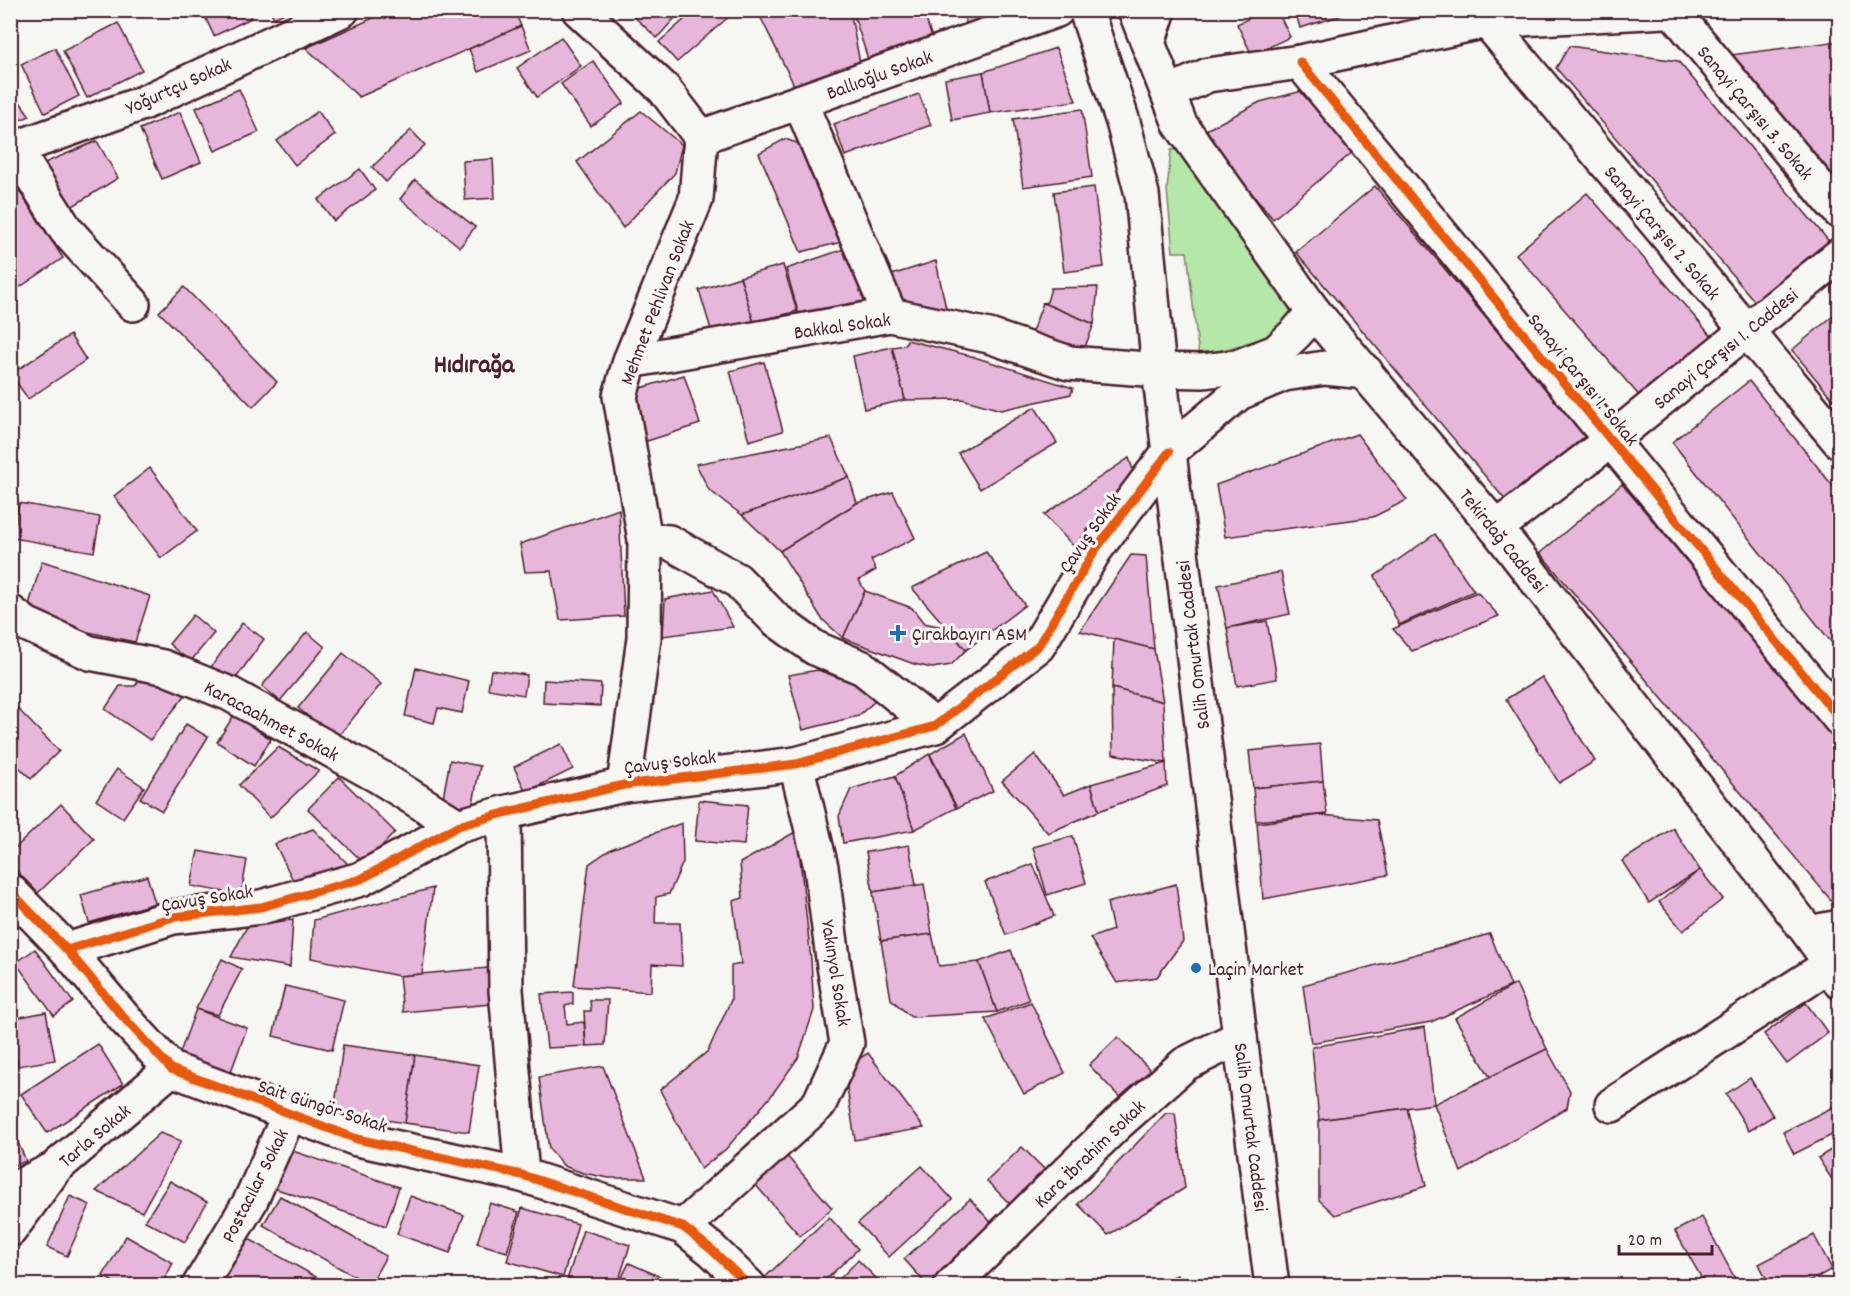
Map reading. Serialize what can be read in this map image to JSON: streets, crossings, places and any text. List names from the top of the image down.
{
  "streets": {
    "street": [
      "Ballıoğlu Sokak",
      "Yoğurtçu Sokak",
      "Sanayi Çarşısı 3. Sokak",
      "Sanayi Çarşısı 2. Sokak",
      "Mehmet Pehlivan Sokak",
      "Bakkal Sokak",
      "Sanayi Çarşısı 1. Caddesi",
      "Sanayi Çarşısı 1. Sokak",
      "Çavuş Sokak",
      "Tekirdağ Caddesi",
      "Salih Omurtak Caddesi",
      "Karacaahmet Sokak",
      "Yakınyol Sokak",
      "Sait Güngör Sokak",
      "Tarla Sokak",
      "Kara İbrahim Sokak",
      "Postacılar Sokak"
    ]
  },
  "crossings": [
    ["Ballıoğlu Sokak", "Mehmet Pehlivan Sokak"],
    ["Sanayi Çarşısı 2. Sokak", "Sanayi Çarşısı 1. Caddesi"],
    ["Mehmet Pehlivan Sokak", "Bakkal Sokak"],
    ["Mehmet Pehlivan Sokak", "Çavuş Sokak"],
    ["Bakkal Sokak", "Tekirdağ Caddesi"],
    ["Bakkal Sokak", "Salih Omurtak Caddesi"],
    ["Sanayi Çarşısı 1. Caddesi", "Sanayi Çarşısı 1. Sokak"],
    ["Sanayi Çarşısı 1. Caddesi", "Tekirdağ Caddesi"],
    ["Çavuş Sokak", "Tekirdağ Caddesi"],
    ["Çavuş Sokak", "Salih Omurtak Caddesi"],
    ["Çavuş Sokak", "Karacaahmet Sokak"],
    ["Çavuş Sokak", "Yakınyol Sokak"],
    ["Çavuş Sokak", "Sait Güngör Sokak"],
    ["Salih Omurtak Caddesi", "Kara İbrahim Sokak"],
    ["Yakınyol Sokak", "Sait Güngör Sokak"],
    ["Sait Güngör Sokak", "Tarla Sokak"],
    ["Sait Güngör Sokak", "Postacılar Sokak"]
  ],
  "districts": ["Hıdırağa"],
  "places": {
    "health": ["Çırakbayırı ASM"],
    "other": ["Laçin Market"]
  },
  "scale_bar": "20 m"
}
